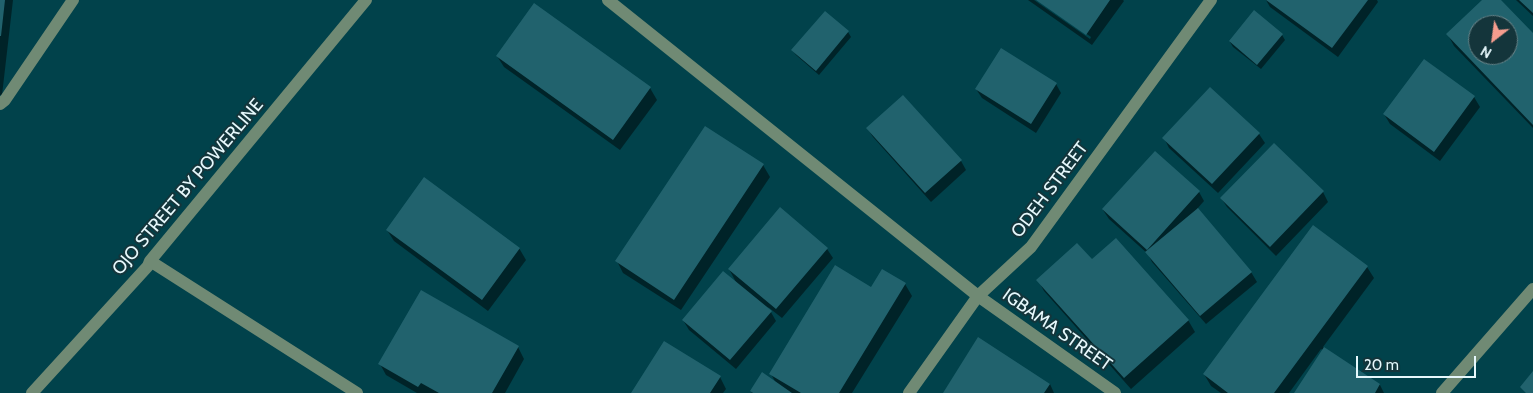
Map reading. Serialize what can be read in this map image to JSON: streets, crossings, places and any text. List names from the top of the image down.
{
  "streets": {
    "street": ["OJO STREET BY POWERLINE", "ODEH STREET", "IGBAMA STREET"]
  },
  "crossings": [
    ["ODEH STREET", "IGBAMA STREET"]
  ],
  "scale_bar": "20 m",
  "north": "bottom left"
}
